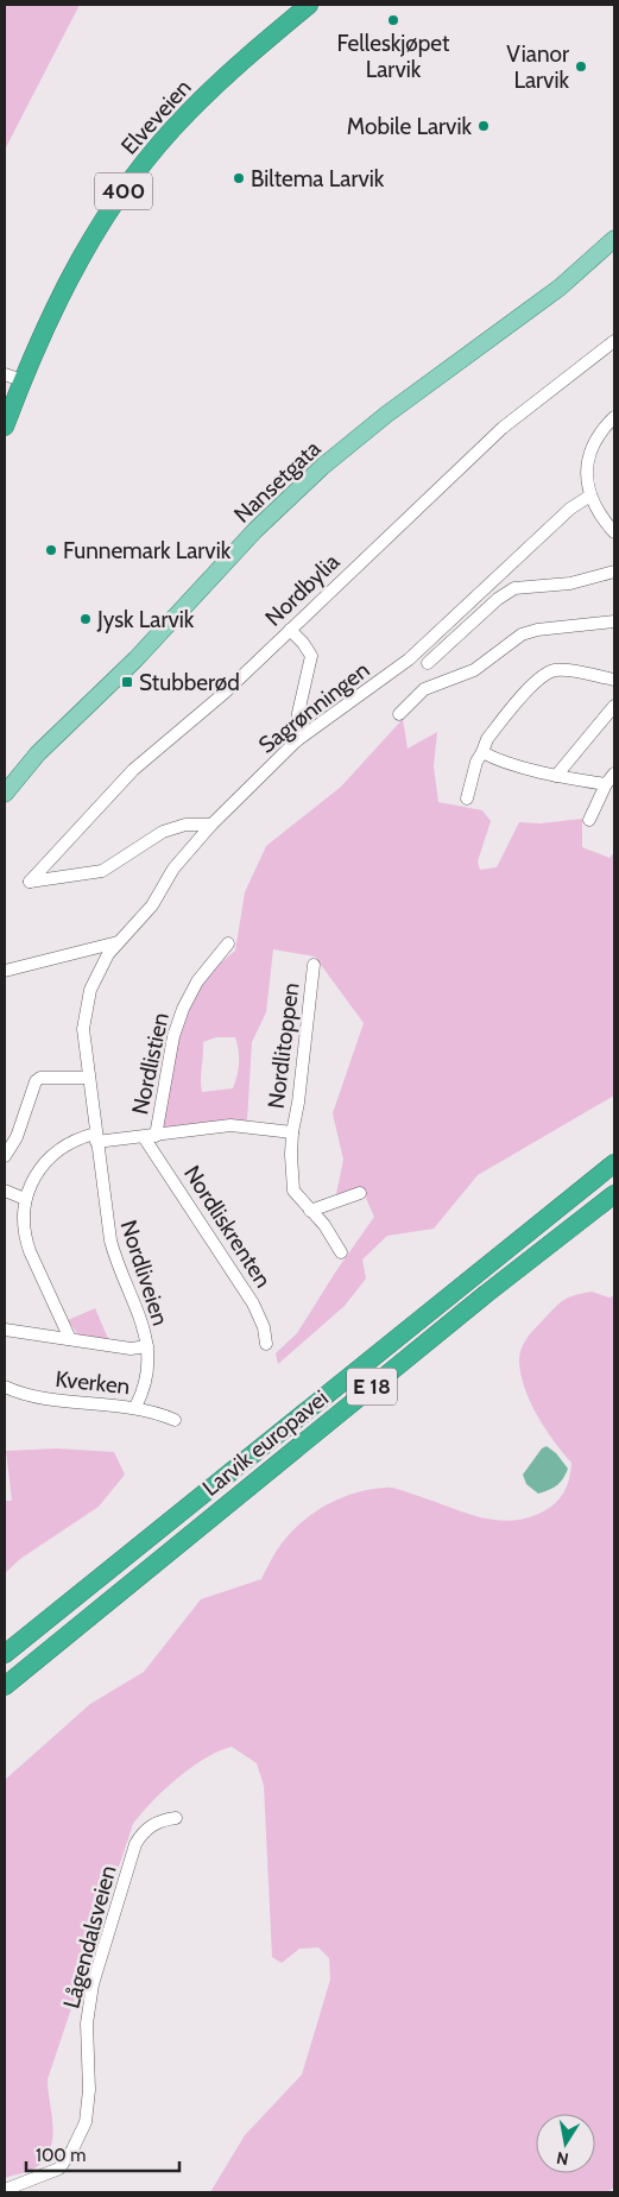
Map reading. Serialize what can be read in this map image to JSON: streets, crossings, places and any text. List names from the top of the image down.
{
  "streets": {
    "highway": [
      "Elveveien",
      "400",
      "E 18",
      "Larvik europavei"
    ],
    "main road": ["Nansetgata"],
    "street": [
      "Nordbylia",
      "Sagrønningen",
      "Nordlitoppen",
      "Nordlistien",
      "Nordliskrenten",
      "Nordliveien",
      "Kverken",
      "Lågendalsveien"
    ]
  },
  "crossings": [
    ["Nordbylia", "Sagrønningen"],
    ["Nordbylia", "Nordliveien"],
    ["Sagrønningen", "Nordliveien"],
    ["Nordlitoppen", "Nordlistien"],
    ["Nordlitoppen", "Nordliskrenten"],
    ["Nordlitoppen", "Nordliveien"],
    ["Nordlistien", "Nordliskrenten"],
    ["Nordliveien", "Kverken"]
  ],
  "places": {
    "other": [
      "Felleskjøpet Larvik",
      "Vianor Larvik",
      "Mobile Larvik",
      "Biltema Larvik",
      "Funnemark Larvik",
      "Jysk Larvik"
    ],
    "transit": ["Stubberød"]
  },
  "scale_bar": "100 m",
  "north": "bottom"
}
